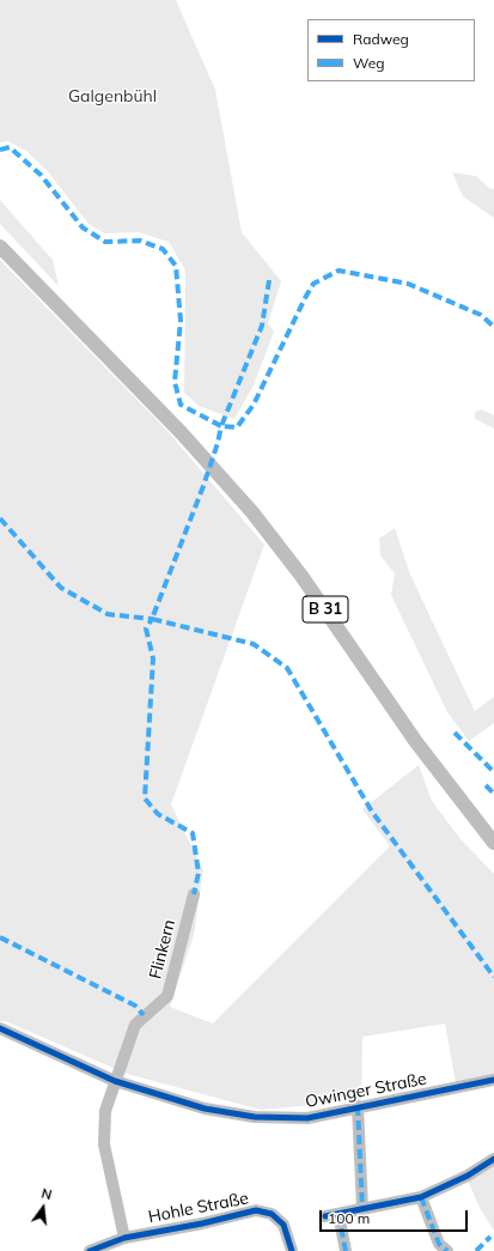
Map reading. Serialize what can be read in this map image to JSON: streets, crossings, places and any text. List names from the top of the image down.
{
  "streets": {
    "main road": ["B 31"],
    "street": ["Flinkern", "Owinger Straße", "Hohle Straße"]
  },
  "crossings": [
    ["Flinkern", "Owinger Straße"],
    ["Flinkern", "Hohle Straße"]
  ],
  "parks": ["Galgenbühl"],
  "legend": ["Radweg", "Weg"],
  "scale_bar": "100 m",
  "north": "top"
}
